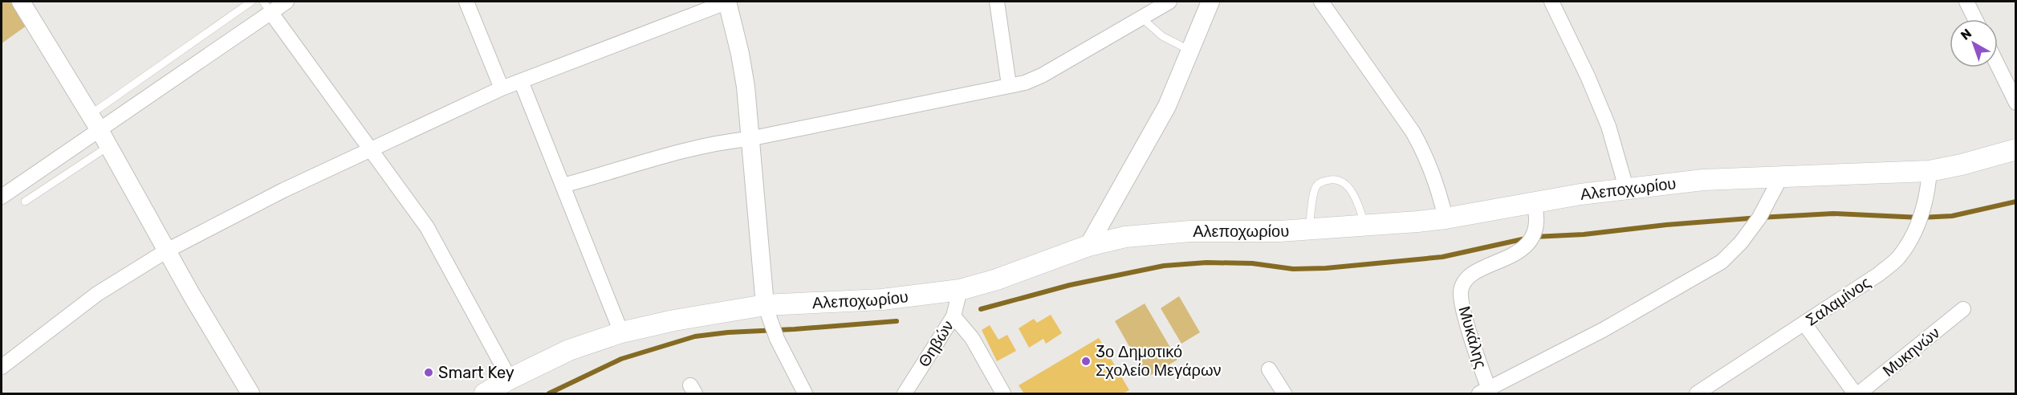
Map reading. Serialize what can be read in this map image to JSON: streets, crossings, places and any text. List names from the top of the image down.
{
  "streets": {
    "main road": ["Αλεποχωρίου"],
    "street": [
      "Σαλαμίνος",
      "Μυκάλης",
      "Θηβών",
      "Μυκηνών"
    ]
  },
  "crossings": [
    ["Αλεποχωρίου", "Σαλαμίνος"],
    ["Αλεποχωρίου", "Μυκάλης"],
    ["Αλεποχωρίου", "Θηβών"]
  ],
  "places": ["3ο Δημοτικό Σχολείο Μεγάρων", "Smart Key"],
  "north": "top left"
}
